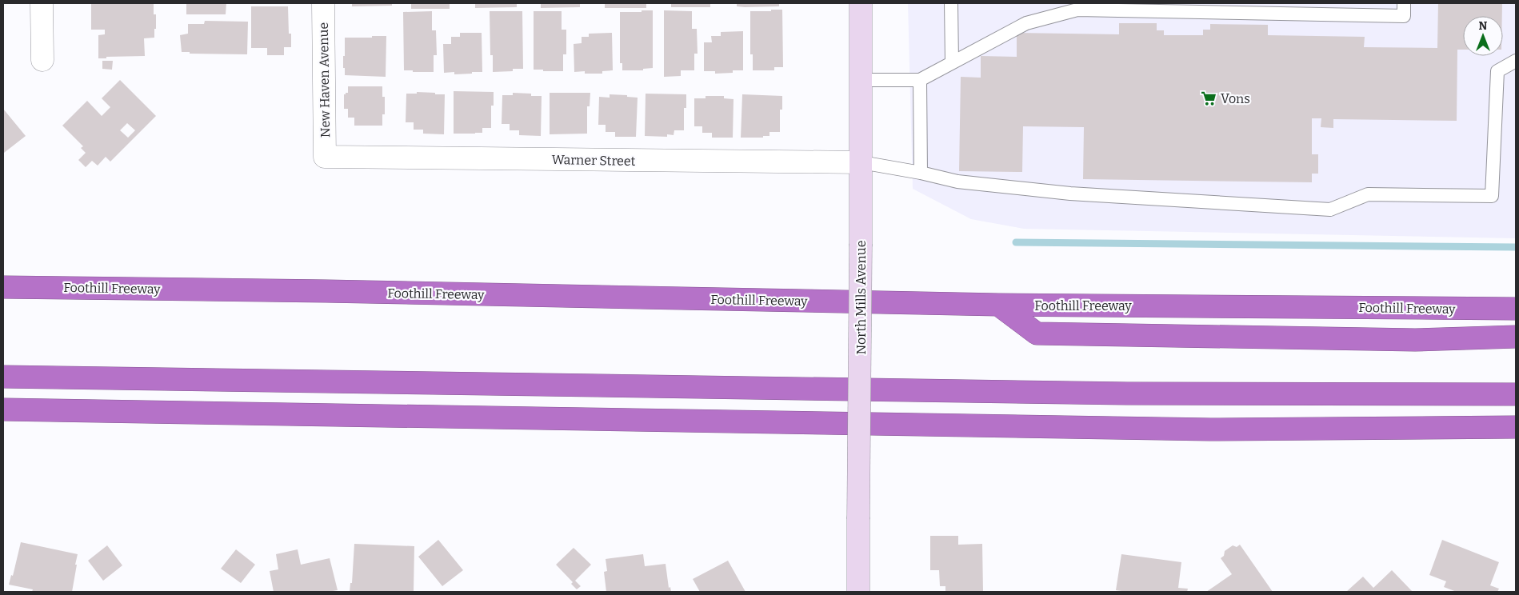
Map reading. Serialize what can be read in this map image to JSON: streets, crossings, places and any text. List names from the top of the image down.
{
  "streets": {
    "highway": ["Foothill Freeway"],
    "main road": ["North Mills Avenue"],
    "street": ["New Haven Avenue", "Warner Street"]
  },
  "crossings": [
    ["New Haven Avenue", "Warner Street"],
    ["Warner Street", "North Mills Avenue"]
  ],
  "places": {
    "supermarket": ["Vons"]
  },
  "north": "top"
}
